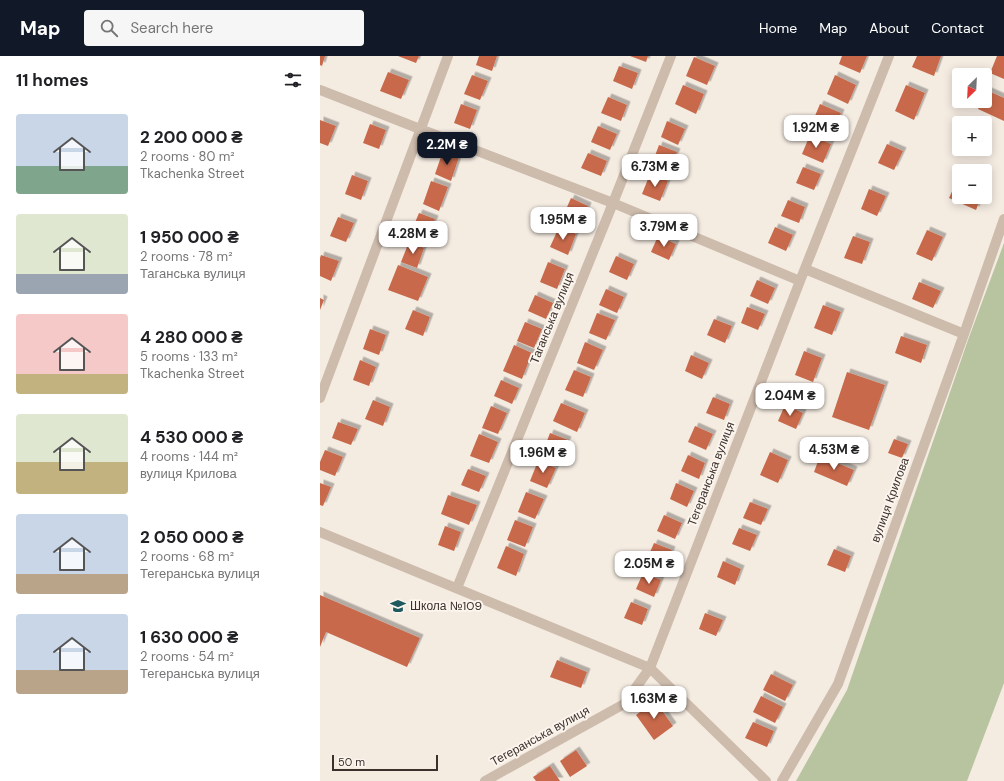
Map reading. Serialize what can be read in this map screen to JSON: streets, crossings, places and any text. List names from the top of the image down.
{
  "streets": {
    "street": ["Таганська вулиця", "Тегеранська вулиця", "вулиця Крилова"]
  },
  "places": {
    "school or university": ["Школа №109"]
  },
  "scale_bar": "50 m",
  "north": "bottom left",
  "page": {
    "header": "Map",
    "search": "Search here",
    "nav": [
      "Home",
      "Map",
      "About",
      "Contact"
    ],
    "heading": "11 homes",
    "map_buttons": ["+", "−"],
    "list": [
      {
        "name": "2 200 000 ₴",
        "note": "2 rooms · 80 m² · Tkachenka Street"
      },
      {
        "name": "1 950 000 ₴",
        "note": "2 rooms · 78 m² · Таганська вулиця"
      },
      {
        "name": "4 280 000 ₴",
        "note": "5 rooms · 133 m² · Tkachenka Street"
      },
      {
        "name": "4 530 000 ₴",
        "note": "4 rooms · 144 m² · вулиця Крилова"
      },
      {
        "name": "2 050 000 ₴",
        "note": "2 rooms · 68 m² · Тегеранська вулиця"
      },
      {
        "name": "1 630 000 ₴",
        "note": "2 rooms · 54 m² · Тегеранська вулиця"
      }
    ],
    "price": [
      "1.92M ₴",
      "2.2M ₴",
      "6.73M ₴",
      "1.95M ₴",
      "3.79M ₴",
      "4.28M ₴",
      "2.04M ₴",
      "4.53M ₴",
      "1.96M ₴",
      "2.05M ₴",
      "1.63M ₴"
    ],
    "scale": "50 m"
  }
}
